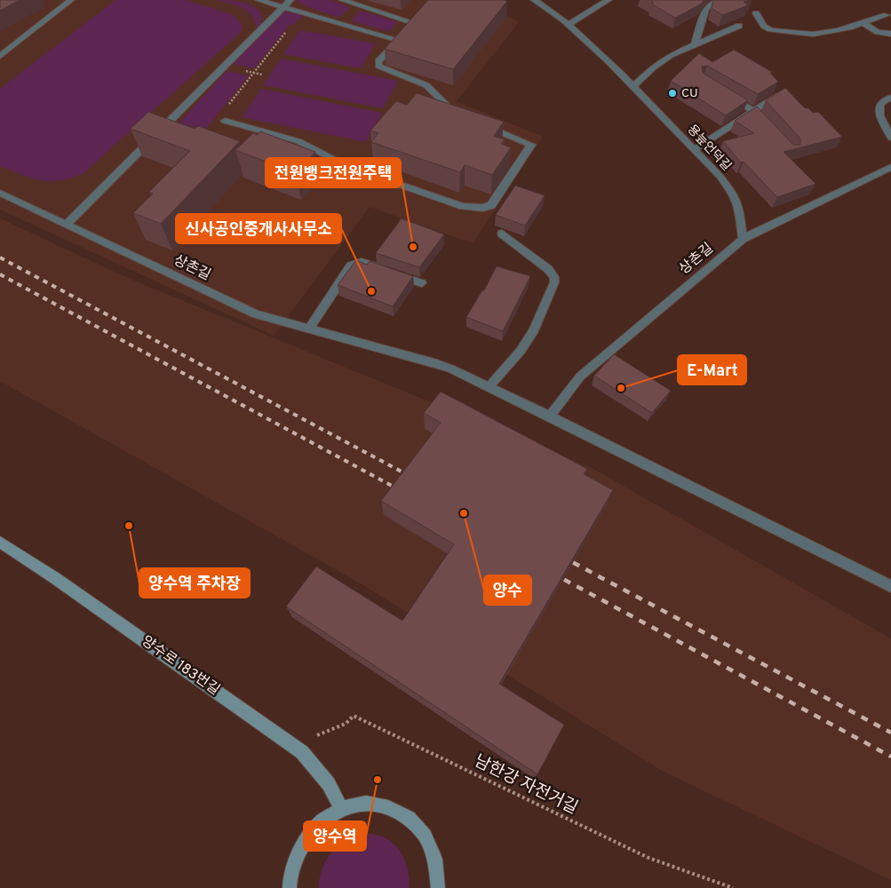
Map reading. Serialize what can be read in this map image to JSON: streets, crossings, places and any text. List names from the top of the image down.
{
  "streets": {
    "street": ["용늪언덕길", "상촌길", "양수로 183번길"],
    "path": ["남한강 자전거길"]
  },
  "crossings": [
    ["용늪언덕길", "상촌길"]
  ],
  "places": [
    "CU",
    "전원뱅크전원주택",
    "신사공인중개사사무소",
    "E-Mart",
    "양수",
    "양수역 주차장",
    "양수역"
  ]
}
